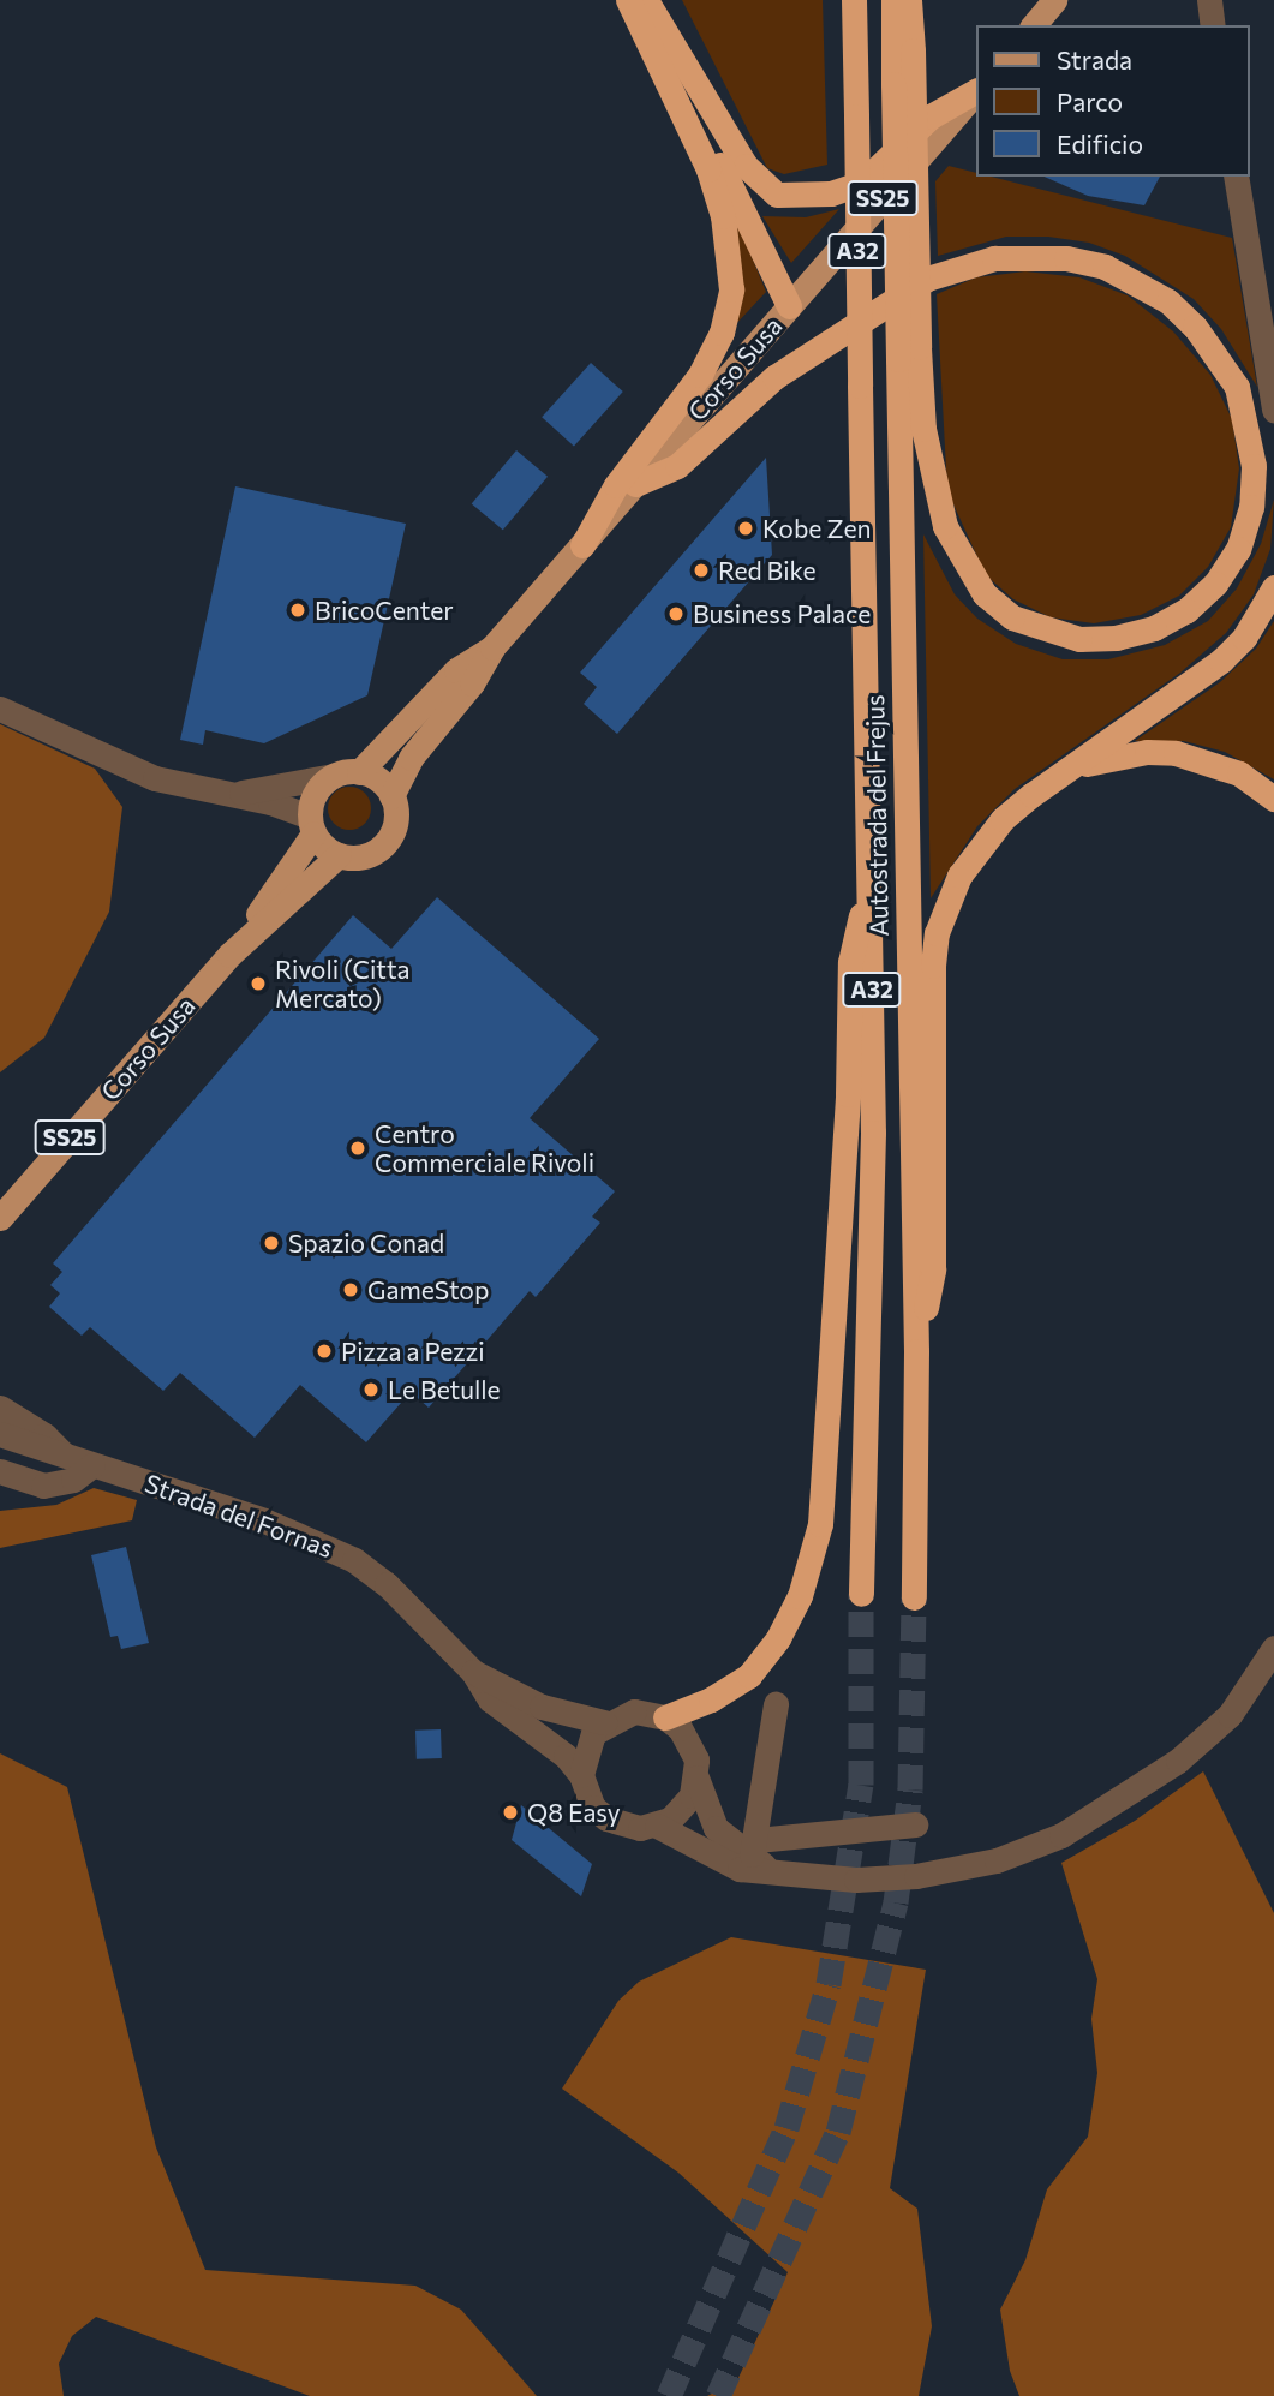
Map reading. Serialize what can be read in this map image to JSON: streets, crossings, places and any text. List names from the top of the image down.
{
  "streets": {
    "highway": ["A32", "Autostrada del Frejus"],
    "main road": ["SS25", "Corso Susa"],
    "street": ["Strada del Fornas"]
  },
  "crossings": [
    ["SS25", "Corso Susa"]
  ],
  "places": [
    "Kobe Zen",
    "Red Bike",
    "BricoCenter",
    "Business Palace",
    "Rivoli (Citta Mercato)",
    "Centro Commerciale Rivoli",
    "Spazio Conad",
    "GameStop",
    "Pizza a Pezzi",
    "Le Betulle",
    "Q8 Easy"
  ],
  "legend": ["Strada", "Parco", "Edificio"]
}
